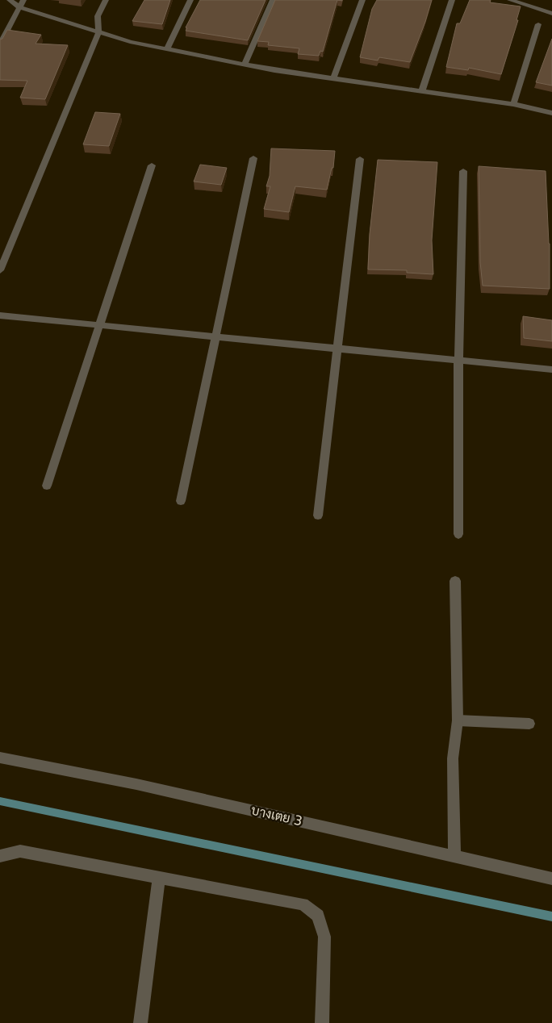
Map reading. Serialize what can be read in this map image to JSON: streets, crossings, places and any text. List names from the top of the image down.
{
  "streets": {
    "street": ["บางเตย 3"]
  }
}
